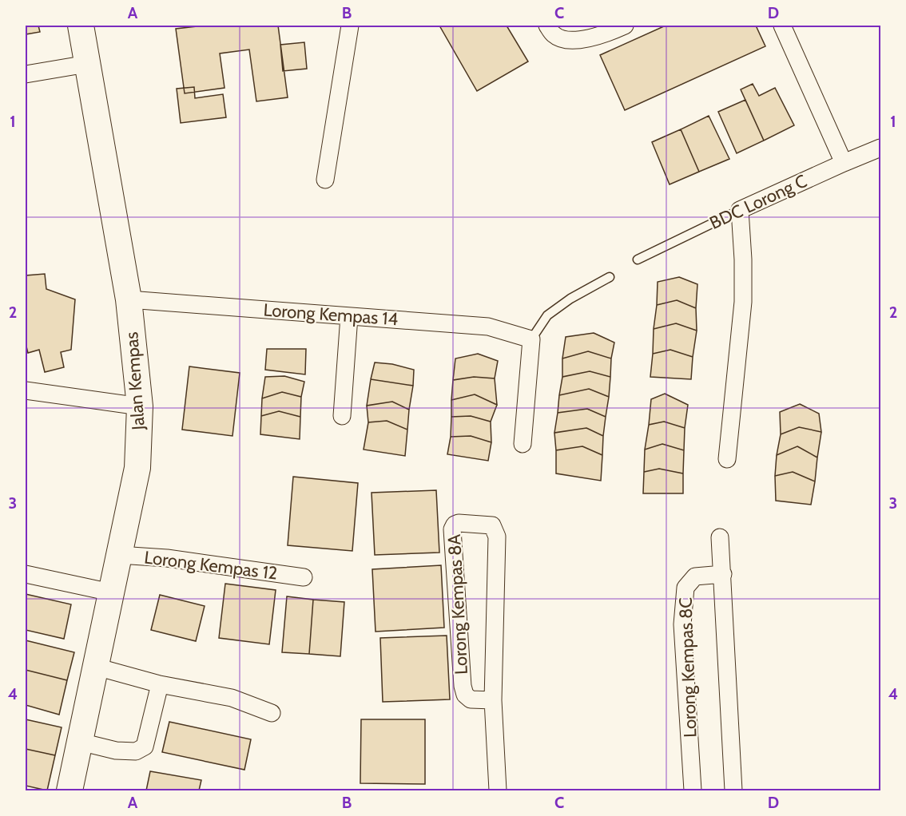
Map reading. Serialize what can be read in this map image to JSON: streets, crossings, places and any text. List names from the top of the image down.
{
  "streets": {
    "street": [
      "BDC Lorong C",
      "Lorong Kempas 14",
      "Jalan Kempas",
      "Lorong Kempas 12",
      "Lorong Kempas 8A",
      "Lorong Kempas 8C"
    ]
  },
  "crossings": [
    ["Lorong Kempas 14", "Jalan Kempas"],
    ["Jalan Kempas", "Lorong Kempas 12"]
  ],
  "grid": {
    "columns": [
      "A",
      "B",
      "C",
      "D"
    ],
    "rows": [
      "1",
      "2",
      "3",
      "4"
    ]
  }
}
